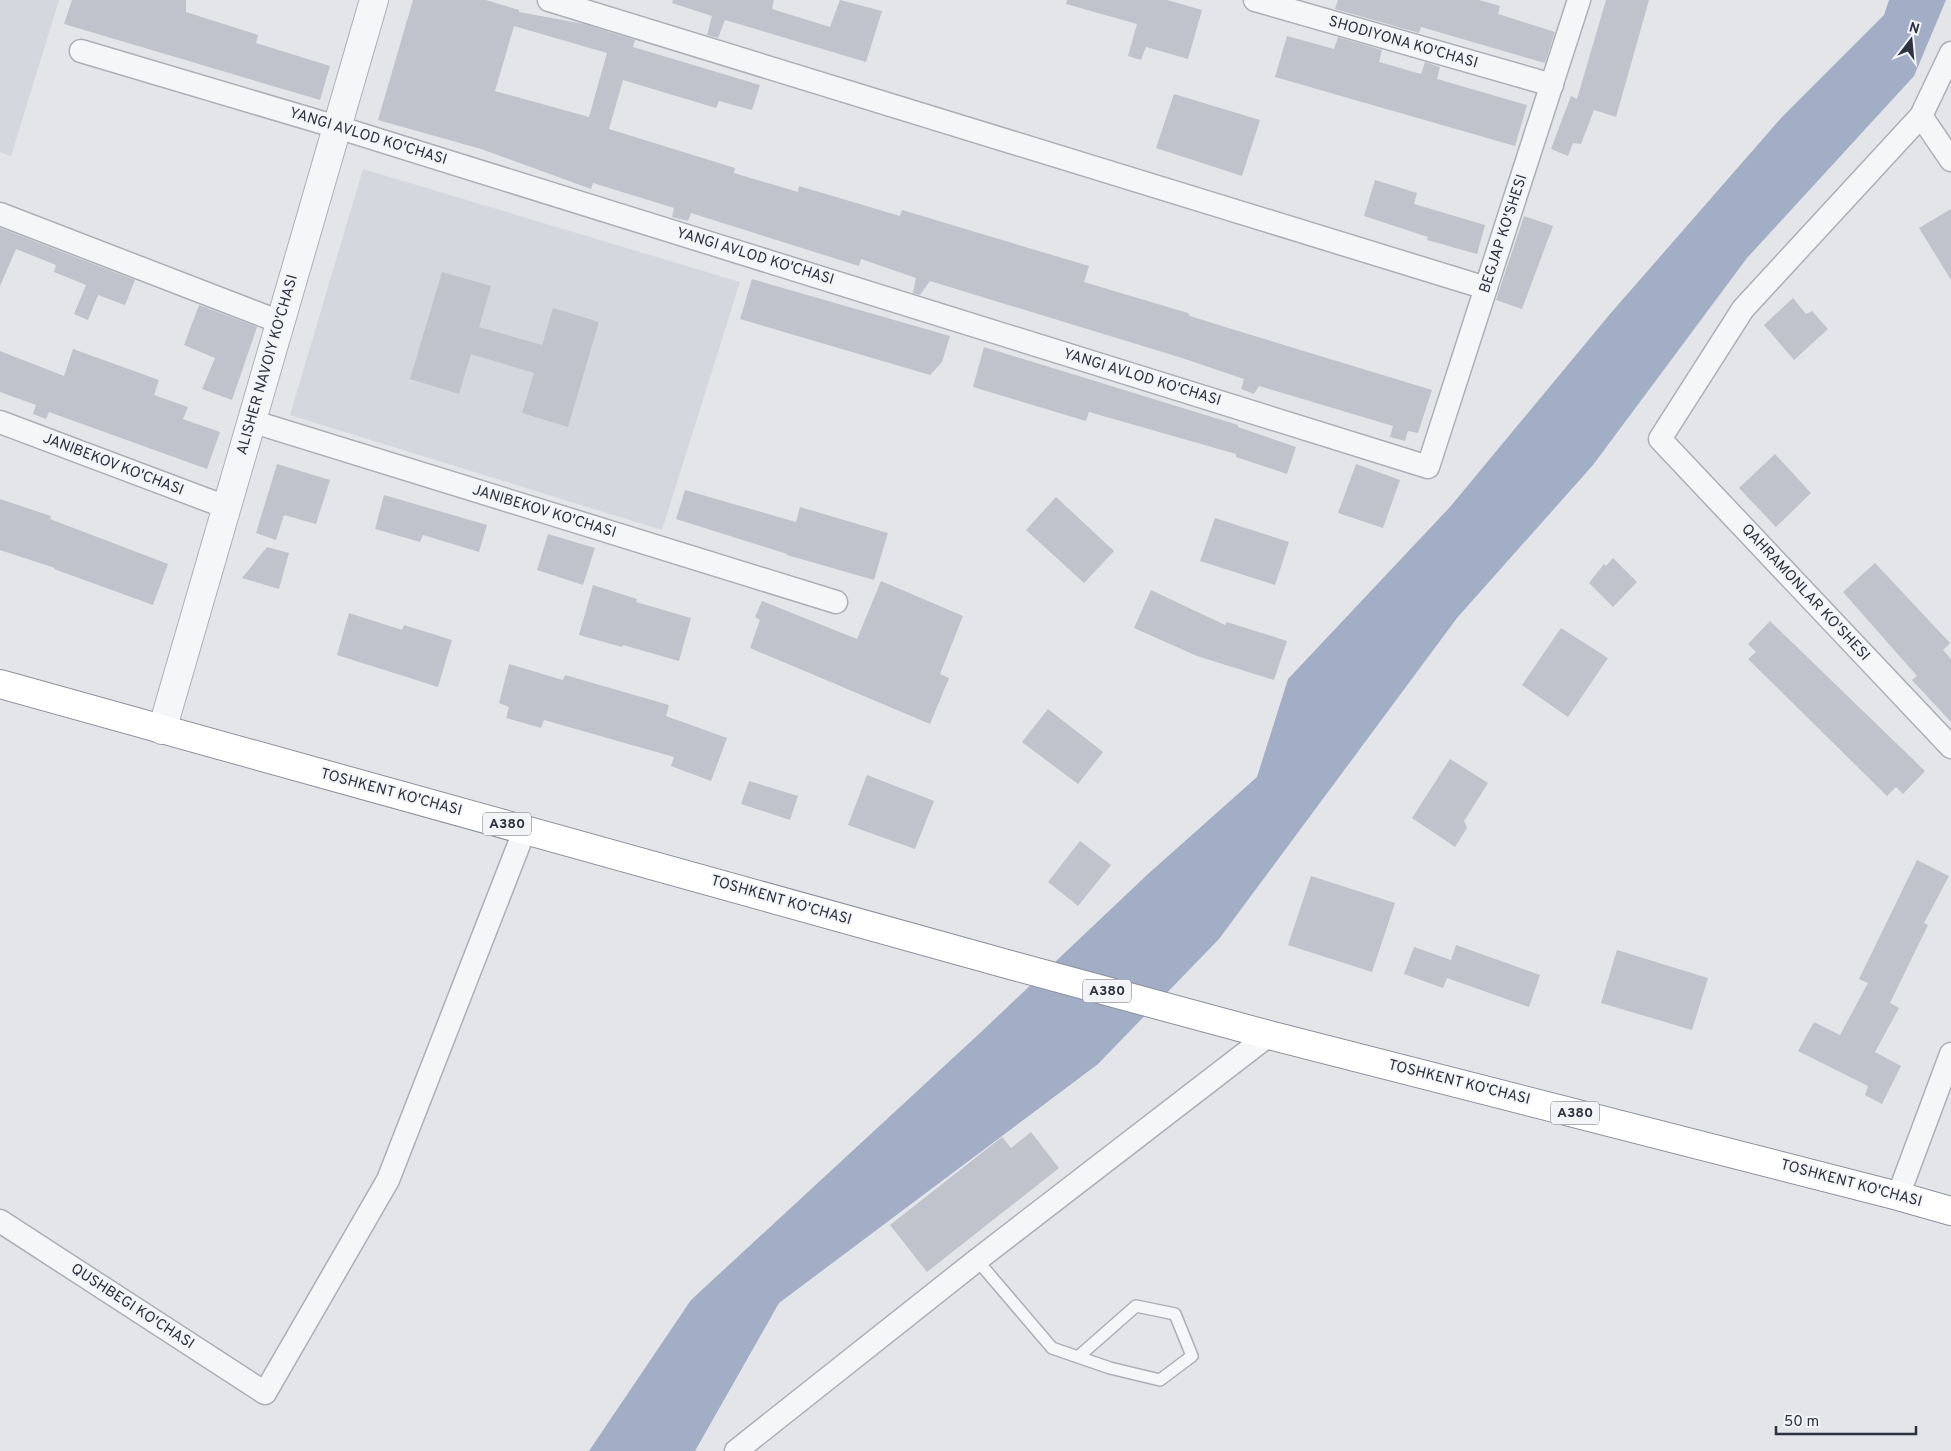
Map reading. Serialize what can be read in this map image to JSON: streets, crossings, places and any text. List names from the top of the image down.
{
  "streets": {
    "highway": ["TOSHKENT KO'CHASI", "A380"],
    "street": [
      "SHODIYONA KO'CHASI",
      "YANGI AVLOD KO'CHASI",
      "BEGJAP KO'SHESI",
      "ALISHER NAVOIY KO'CHASI",
      "JANIBEKOV KO'CHASI",
      "QAHRAMONLAR KO'SHESI",
      "QUSHBEGI KO'CHASI"
    ]
  },
  "crossings": [
    ["SHODIYONA KO'CHASI", "BEGJAP KO'SHESI"],
    ["YANGI AVLOD KO'CHASI", "BEGJAP KO'SHESI"],
    ["YANGI AVLOD KO'CHASI", "ALISHER NAVOIY KO'CHASI"],
    ["ALISHER NAVOIY KO'CHASI", "JANIBEKOV KO'CHASI"],
    ["ALISHER NAVOIY KO'CHASI", "TOSHKENT KO'CHASI"],
    ["TOSHKENT KO'CHASI", "QUSHBEGI KO'CHASI"]
  ],
  "scale_bar": "50 m",
  "north": "top"
}
